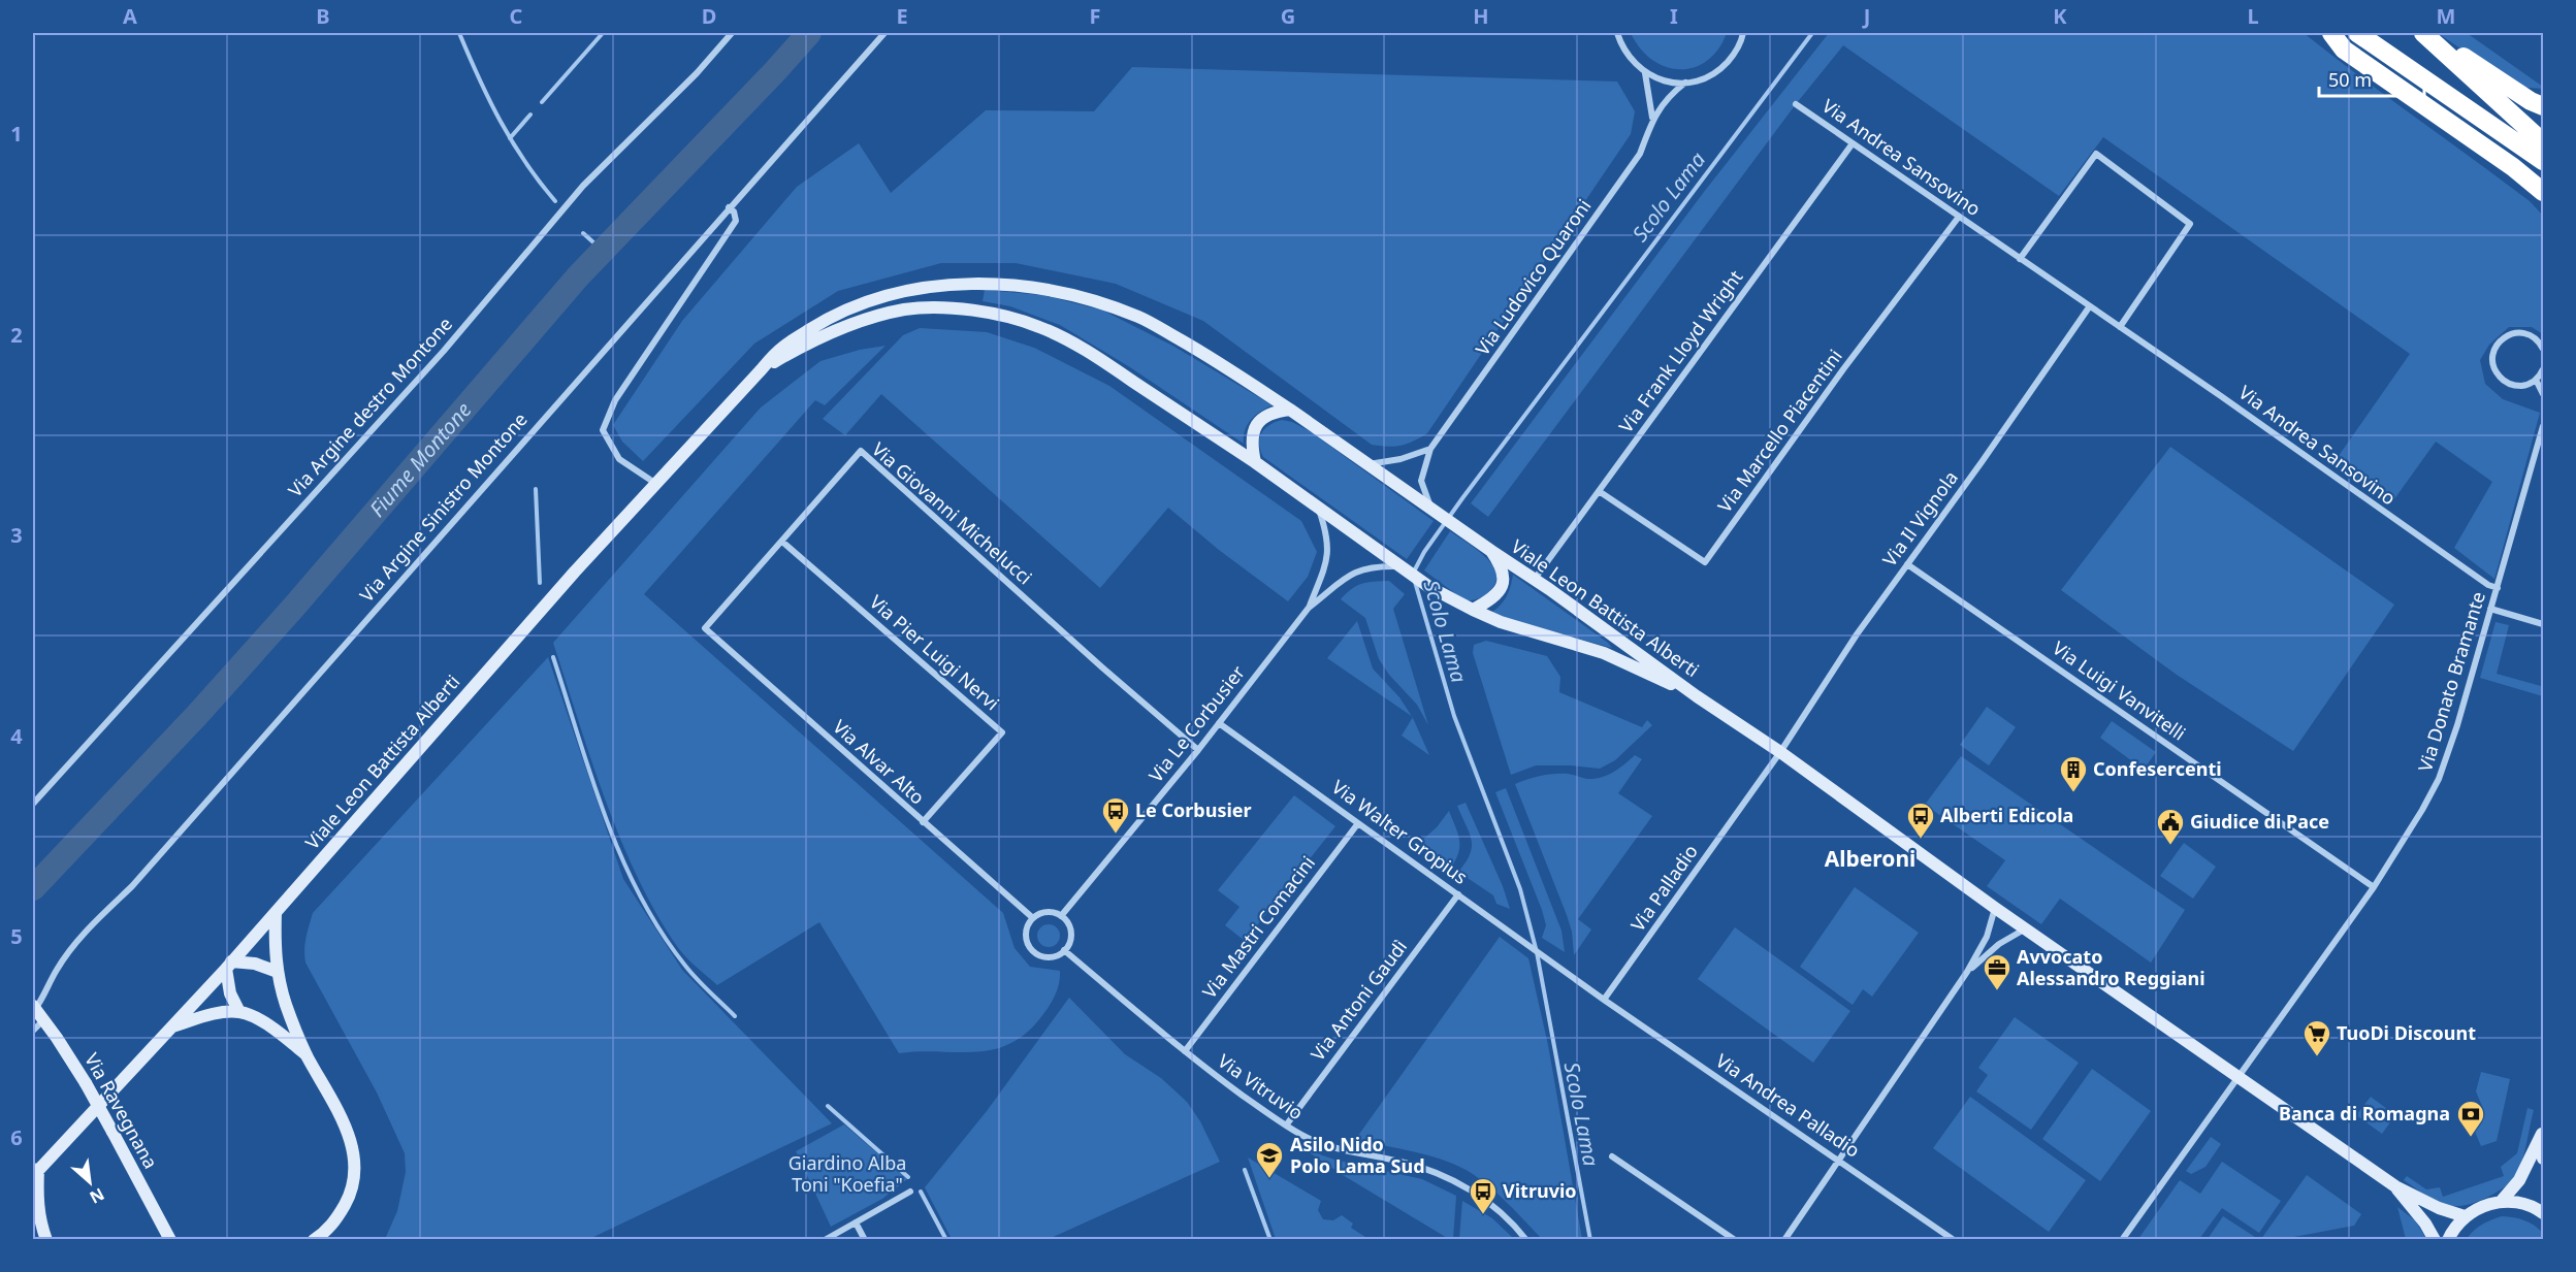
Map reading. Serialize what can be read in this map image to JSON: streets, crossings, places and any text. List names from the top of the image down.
{
  "streets": {
    "main road": ["Viale Leon Battista Alberti", "Via Ravegnana"],
    "street": [
      "Via Andrea Sansovino",
      "Via Ludovico Quaroni",
      "Via Frank Lloyd Wright",
      "Via Argine destro Montone",
      "Via Marcello Piacentini",
      "Via Argine Sinistro Montone",
      "Via Giovanni Michelucci",
      "Via Il Vignola",
      "Via Pier Luigi Nervi",
      "Via Donato Bramante",
      "Via Luigi Vanvitelli",
      "Via Le Corbusier",
      "Via Alvar Alto",
      "Via Walter Gropius",
      "Via Palladio",
      "Via Mastri Comacini",
      "Via Antoni Gaudì",
      "Via Vitruvio",
      "Via Andrea Palladio"
    ]
  },
  "crossings": [
    ["Via Andrea Sansovino", "Via Frank Lloyd Wright"],
    ["Via Andrea Sansovino", "Via Marcello Piacentini"],
    ["Via Andrea Sansovino", "Via Il Vignola"],
    ["Via Andrea Sansovino", "Via Donato Bramante"],
    ["Via Ludovico Quaroni", "Viale Leon Battista Alberti"],
    ["Via Frank Lloyd Wright", "Via Marcello Piacentini"],
    ["Via Frank Lloyd Wright", "Viale Leon Battista Alberti"],
    ["Via Argine Sinistro Montone", "Via Ravegnana"],
    ["Via Giovanni Michelucci", "Via Pier Luigi Nervi"],
    ["Via Giovanni Michelucci", "Via Le Corbusier"],
    ["Via Giovanni Michelucci", "Via Alvar Alto"],
    ["Via Il Vignola", "Viale Leon Battista Alberti"],
    ["Via Il Vignola", "Via Luigi Vanvitelli"],
    ["Via Il Vignola", "Via Palladio"],
    ["Viale Leon Battista Alberti", "Via Donato Bramante"],
    ["Viale Leon Battista Alberti", "Via Le Corbusier"],
    ["Viale Leon Battista Alberti", "Via Palladio"],
    ["Via Pier Luigi Nervi", "Via Alvar Alto"],
    ["Via Donato Bramante", "Via Luigi Vanvitelli"],
    ["Via Le Corbusier", "Via Alvar Alto"],
    ["Via Le Corbusier", "Via Walter Gropius"],
    ["Via Le Corbusier", "Via Vitruvio"],
    ["Via Alvar Alto", "Via Vitruvio"],
    ["Via Walter Gropius", "Via Palladio"],
    ["Via Walter Gropius", "Via Mastri Comacini"],
    ["Via Walter Gropius", "Via Antoni Gaudì"],
    ["Via Walter Gropius", "Via Andrea Palladio"],
    ["Via Palladio", "Via Andrea Palladio"],
    ["Via Mastri Comacini", "Via Vitruvio"],
    ["Via Antoni Gaudì", "Via Vitruvio"]
  ],
  "districts": ["Alberoni"],
  "water": ["Scolo Lama", "Fiume Montone"],
  "parks": ["Giardino Alba Toni \"Koefia\""],
  "places": {
    "building": ["Confesercenti"],
    "bus stop": ["Le Corbusier", "Alberti Edicola", "Vitruvio"],
    "public building": ["Giudice di Pace"],
    "office": ["Avvocato Alessandro Reggiani"],
    "supermarket": ["TuoDi Discount"],
    "bank": ["Banca di Romagna"],
    "school or university": ["Asilo Nido Polo Lama Sud"]
  },
  "scale_bar": "50 m",
  "north": "bottom right",
  "grid": {
    "columns": [
      "A",
      "B",
      "C",
      "D",
      "E",
      "F",
      "G",
      "H",
      "I",
      "J",
      "K",
      "L",
      "M"
    ],
    "rows": [
      "1",
      "2",
      "3",
      "4",
      "5",
      "6"
    ]
  }
}
